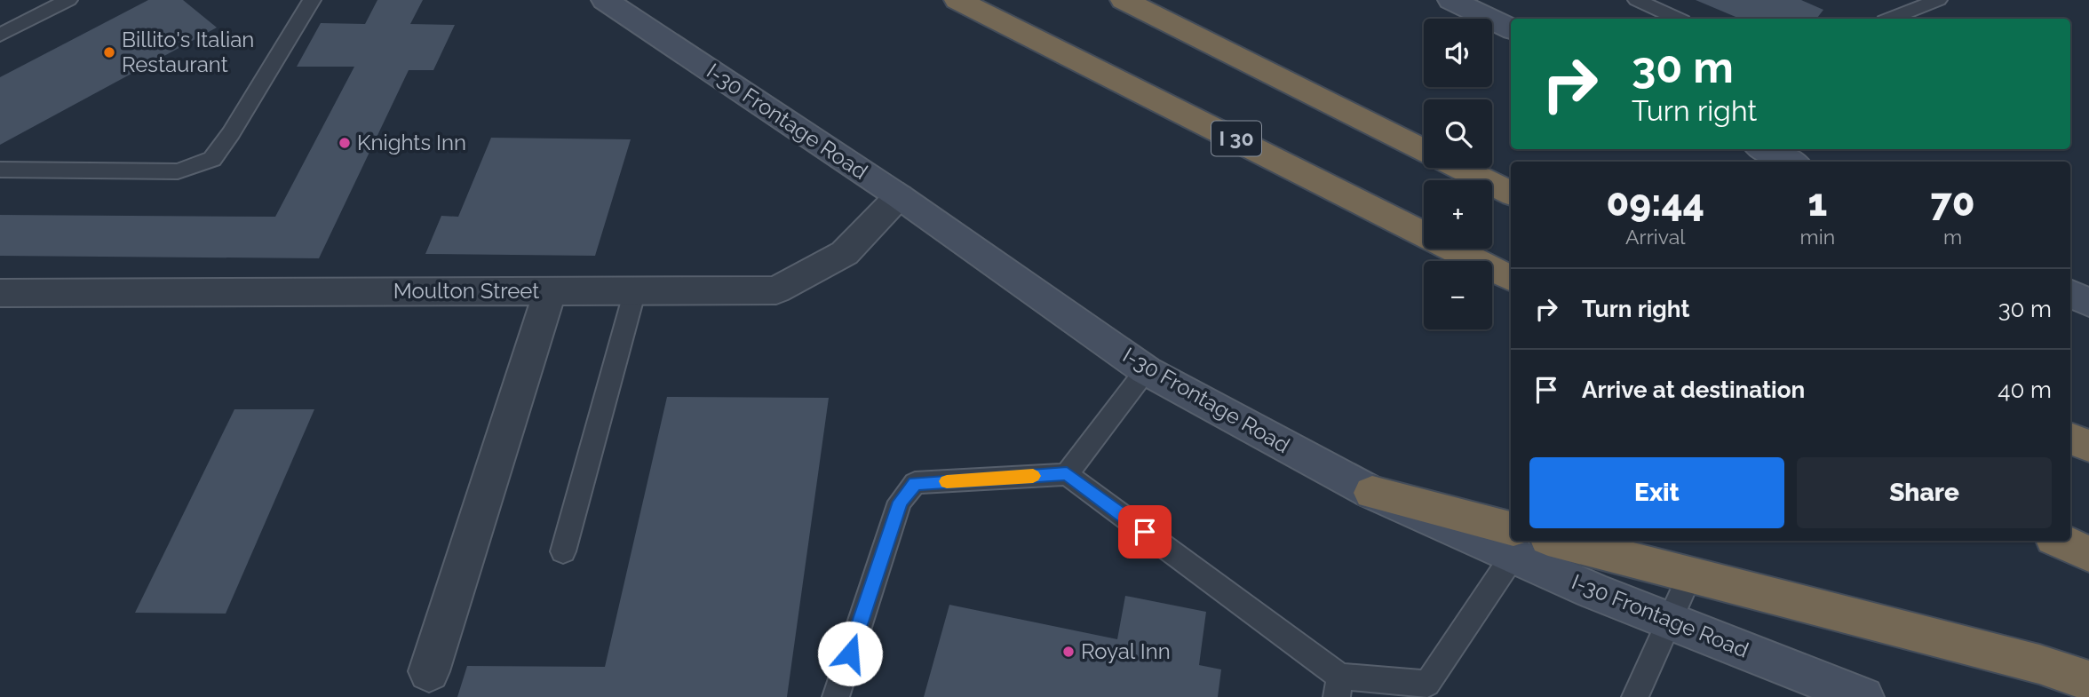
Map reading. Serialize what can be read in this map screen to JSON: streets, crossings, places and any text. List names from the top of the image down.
{
  "streets": {
    "highway": ["I 30"],
    "main road": ["I-30 Frontage Road"],
    "street": ["Moulton Street"]
  },
  "crossings": [
    ["I-30 Frontage Road", "Moulton Street"]
  ],
  "places": ["Billito's Italian Restaurant", "Knights Inn", "Royal Inn"],
  "page": {
    "map_buttons": ["+", "−"],
    "turn": ["30 m", "Turn right"],
    "eta": [
      "09:44",
      "Arrival",
      "1",
      "min",
      "70",
      "m"
    ],
    "list": [
      {
        "name": "Turn right",
        "value": "30 m"
      },
      {
        "name": "Arrive at destination",
        "value": "40 m"
      }
    ],
    "buttons": ["Exit", "Share"]
  }
}
